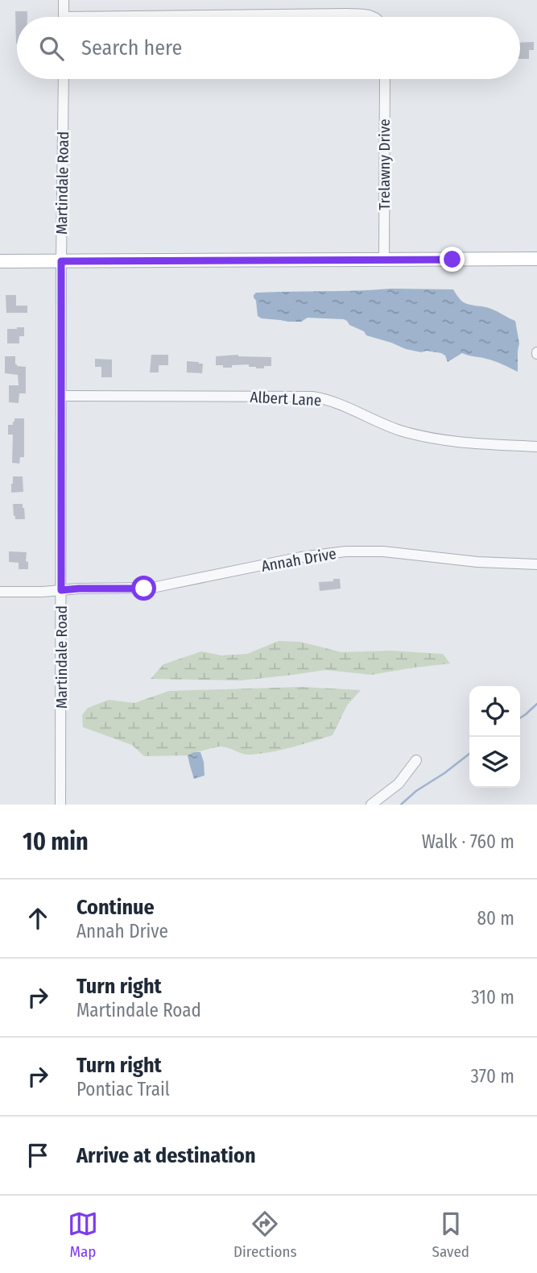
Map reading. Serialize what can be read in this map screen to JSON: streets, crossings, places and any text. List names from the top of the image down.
{
  "streets": {
    "street": [
      "Trelawny Drive",
      "Martindale Road",
      "Albert Lane",
      "Annah Drive"
    ]
  },
  "crossings": [
    ["Martindale Road", "Albert Lane"],
    ["Martindale Road", "Annah Drive"]
  ],
  "page": {
    "search": "Search here",
    "heading": ["10 min", "Walk · 760 m"],
    "list": [
      ["Continue", "Annah Drive", "80 m"],
      ["Turn right", "Martindale Road", "310 m"],
      ["Turn right", "Pontiac Trail", "370 m"],
      "Arrive at destination"
    ],
    "nav": ["Map", "Directions", "Saved"]
  }
}
